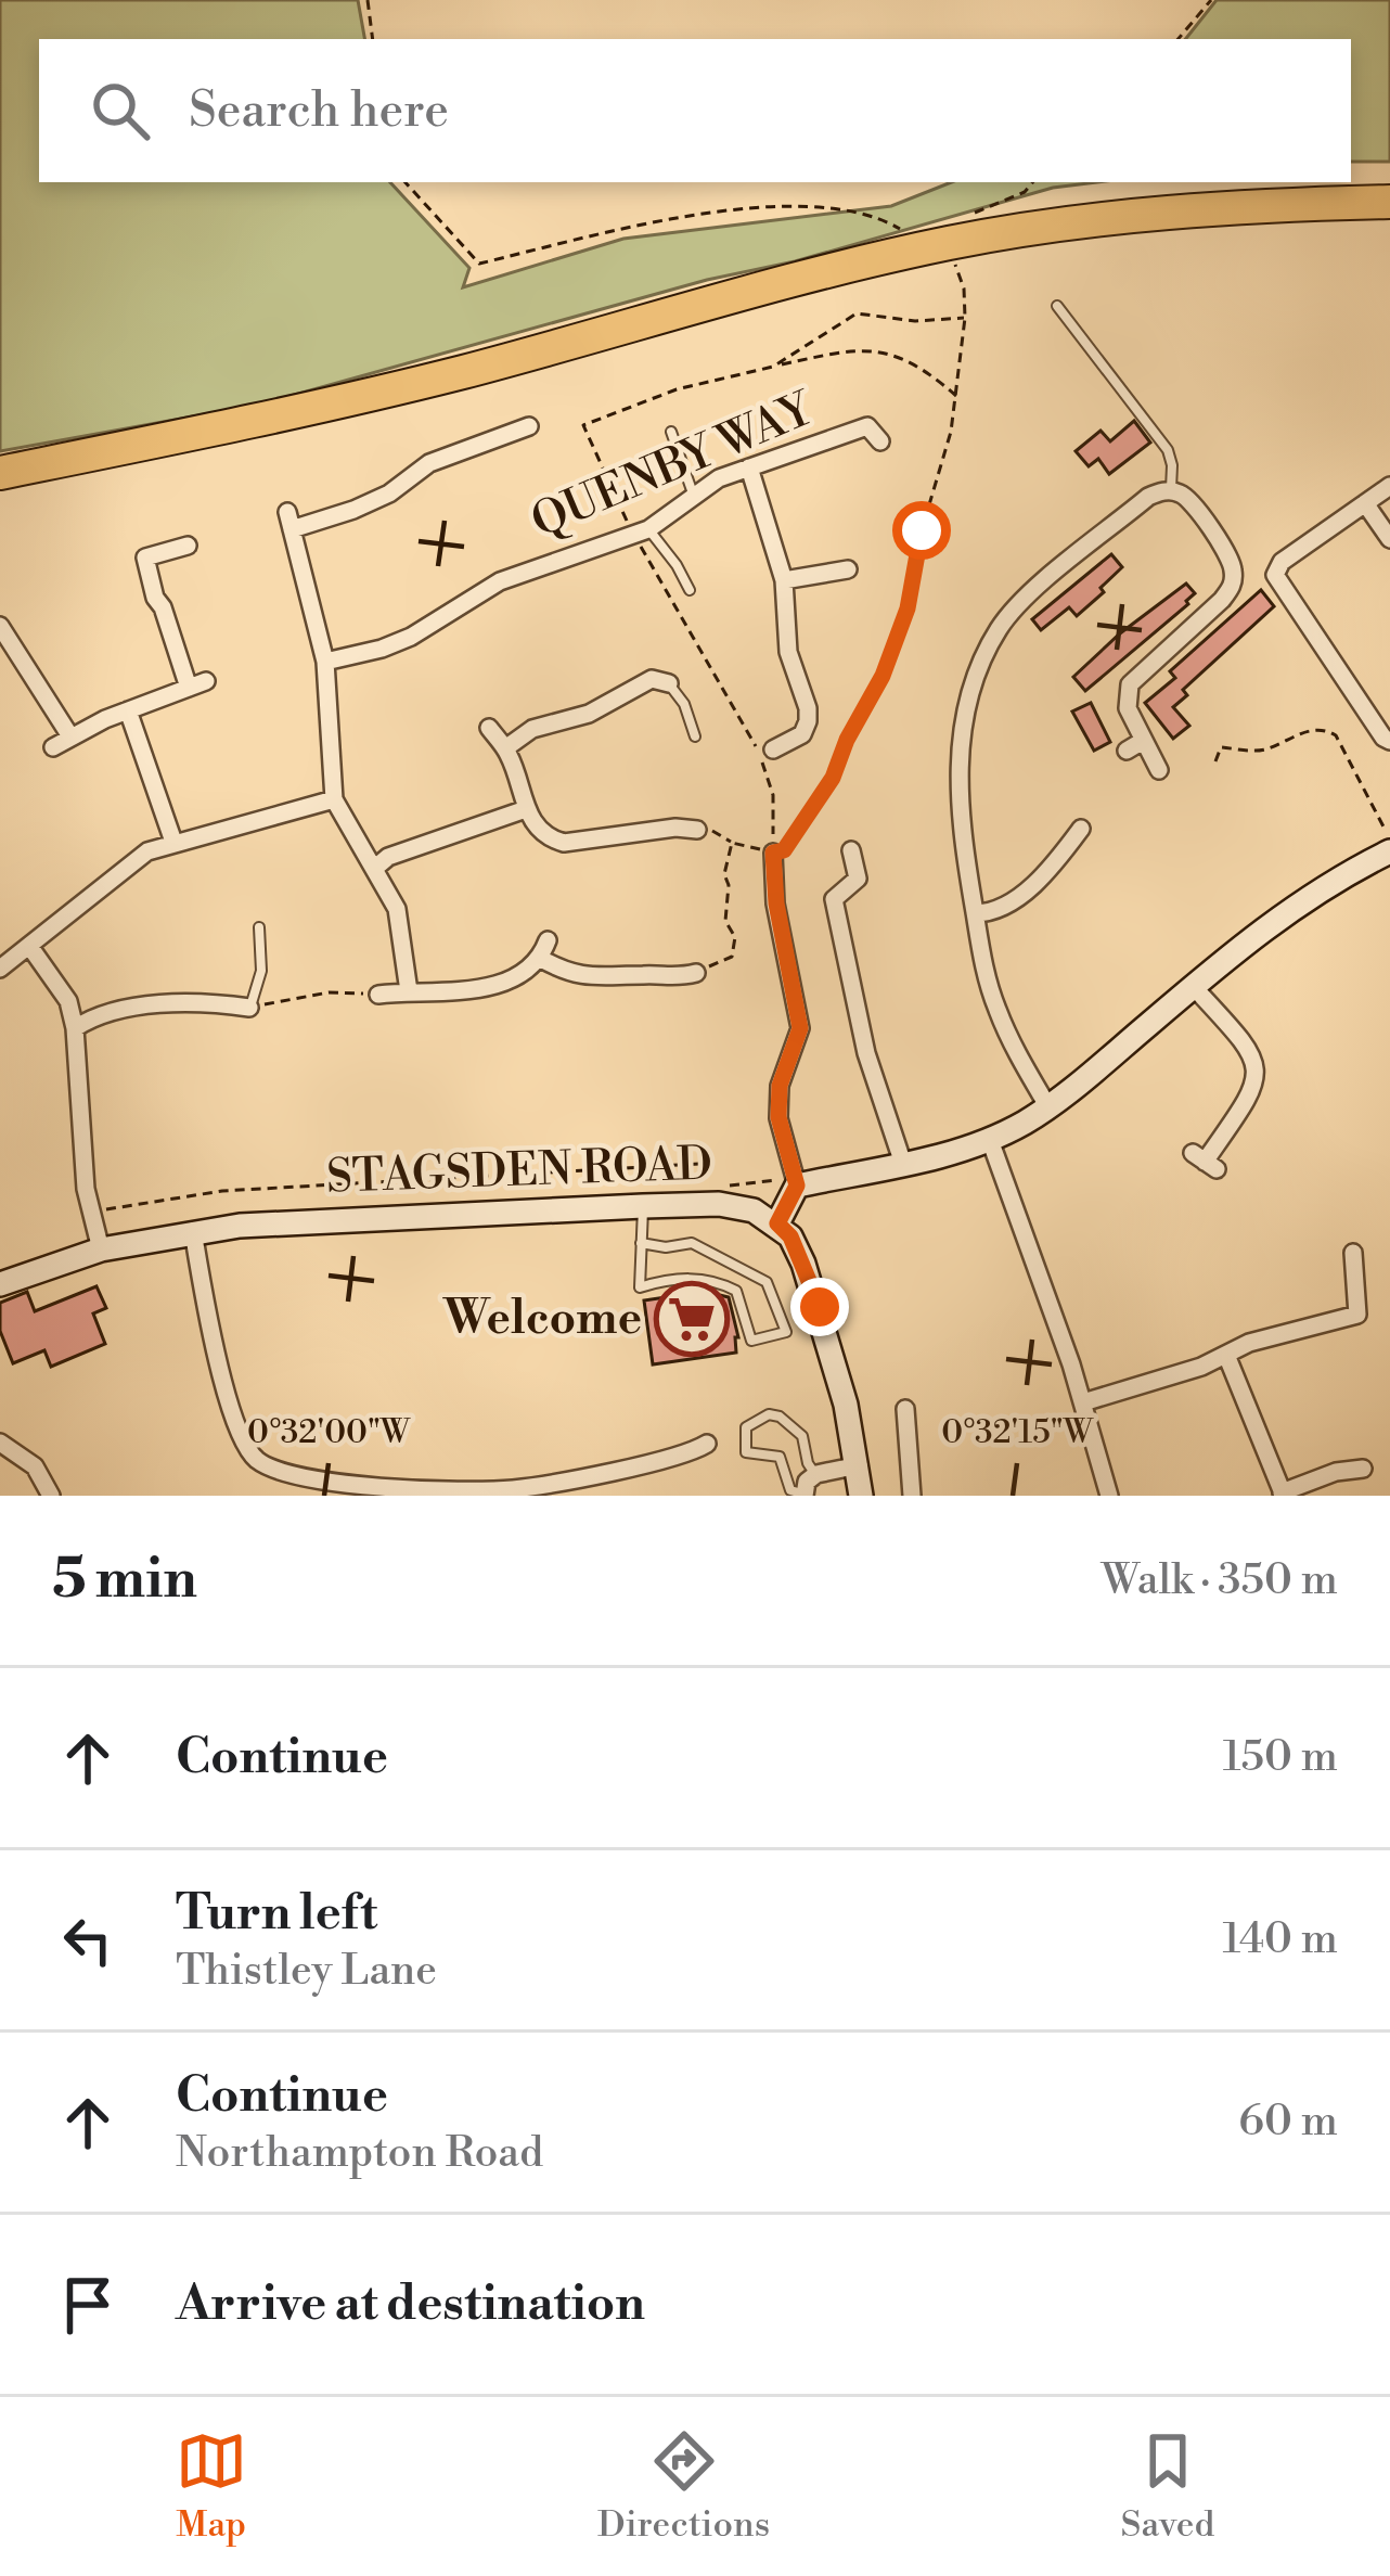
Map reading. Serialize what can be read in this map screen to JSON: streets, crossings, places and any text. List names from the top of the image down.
{
  "streets": {
    "street": ["QUENBY WAY", "STAGSDEN ROAD"]
  },
  "places": {
    "supermarket": ["Welcome"]
  },
  "page": {
    "search": "Search here",
    "heading": ["5 min", "Walk · 350 m"],
    "list": [
      ["Continue", "150 m"],
      ["Turn left", "Thistley Lane", "140 m"],
      ["Continue", "Northampton Road", "60 m"],
      "Arrive at destination"
    ],
    "nav": ["Map", "Directions", "Saved"]
  },
  "coordinates": ["0°32'00\"W", "0°32'15\"W"]
}
